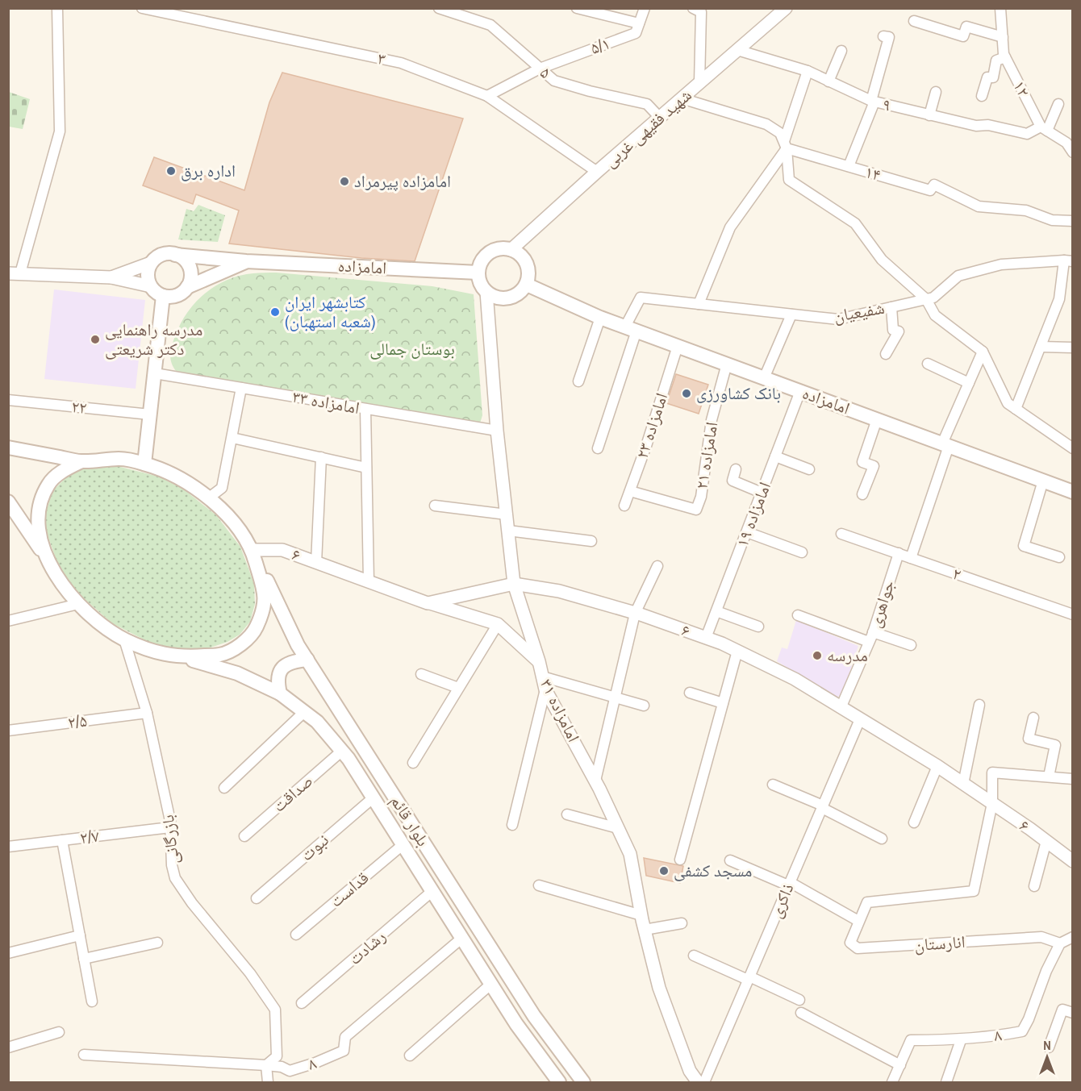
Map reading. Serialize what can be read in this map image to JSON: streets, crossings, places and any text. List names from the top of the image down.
{
  "streets": {
    "main road": ["امامزاده", "بلوار قائم"],
    "street": [
      "۵/۱",
      "۳",
      "۵",
      "۱۲",
      "۹",
      "شهید فقیهی غربی",
      "۱۴",
      "شفیعیان",
      "امامزاده ۳۳",
      "۲۲",
      "امامزاده ۲۳",
      "امامزاده ۲۱",
      "امامزاده ۱۹",
      "۶",
      "۲",
      "جواهری",
      "امامزاده ۳۱",
      "۲/۵",
      "صداقت",
      "۲/۷",
      "بازرگانی",
      "نبوت",
      "قداست",
      "ذاکری",
      "انارستان",
      "رشادت",
      "۸"
    ]
  },
  "crossings": [
    ["۵/۱", "۵"],
    ["۳", "شهید فقیهی غربی"],
    ["۵", "شهید فقیهی غربی"],
    ["۱۲", "۹"],
    ["۹", "شهید فقیهی غربی"],
    ["شهید فقیهی غربی", "۱۴"],
    ["شهید فقیهی غربی", "امامزاده"],
    ["شهید فقیهی غربی", "امامزاده ۳۱"],
    ["امامزاده", "شفیعیان"],
    ["امامزاده", "امامزاده ۲۳"],
    ["امامزاده", "امامزاده ۲۱"],
    ["امامزاده", "امامزاده ۱۹"],
    ["امامزاده", "امامزاده ۳۱"],
    ["امامزاده ۳۳", "امامزاده ۳۱"],
    ["امامزاده ۲۳", "امامزاده ۲۱"],
    ["امامزاده ۱۹", "۶"],
    ["۶", "جواهری"],
    ["۶", "امامزاده ۳۱"],
    ["۶", "بلوار قائم"],
    ["۶", "ذاکری"],
    ["۲", "جواهری"],
    ["۲/۵", "بازرگانی"],
    ["صداقت", "بلوار قائم"],
    ["بلوار قائم", "نبوت"],
    ["بلوار قائم", "قداست"],
    ["بلوار قائم", "رشادت"],
    ["بلوار قائم", "۸"],
    ["۲/۷", "بازرگانی"],
    ["بازرگانی", "۸"],
    ["انارستان", "۸"]
  ],
  "parks": ["بوستان جمالی"],
  "places": [
    "اداره برق",
    "امامزاده پیرمراد",
    "کتابشهر ایران (شعبه استهبان)",
    "مدرسه راهنمایی دکتر شریعتی",
    "بانک کشاورزی",
    "مدرسه",
    "مسجد کشفی"
  ],
  "north": "top"
}
